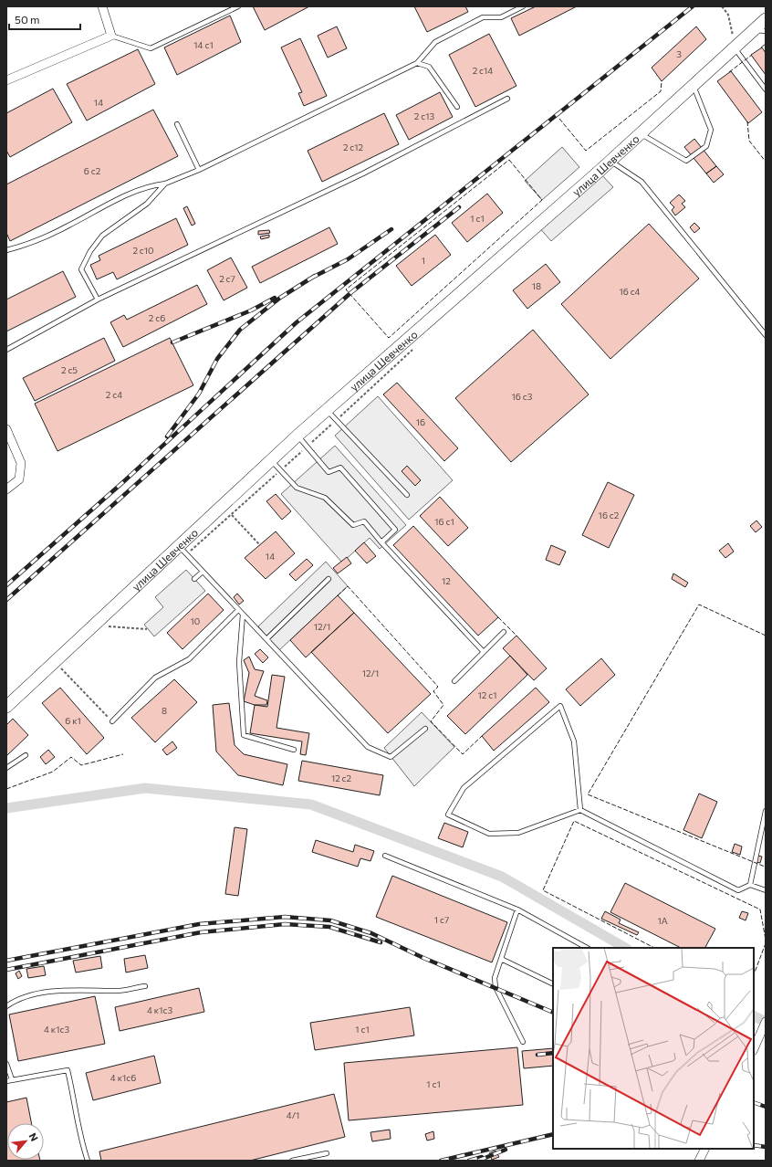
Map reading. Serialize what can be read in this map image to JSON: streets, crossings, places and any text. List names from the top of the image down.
{
  "streets": {
    "street": ["улица Шевченко"]
  },
  "house_numbers": [
    "14 с1",
    "3",
    "2 с14",
    "14",
    "2 с13",
    "2 с12",
    "6 с2",
    "1 с1",
    "2 с10",
    "1",
    "2 с7",
    "18",
    "16 с4",
    "2 с6",
    "2 с5",
    "2 с4",
    "16 с3",
    "16",
    "16 с2",
    "16 с1",
    "14",
    "12",
    "10",
    "12/1",
    "12/1",
    "12 с1",
    "8",
    "6 к1",
    "12 с2",
    "1 с7",
    "1А",
    "4 к1с3",
    "4 к1с3",
    "1 с1",
    "4 к1с6",
    "1 с1",
    "4/1"
  ],
  "scale_bar": "50 m",
  "north": "top right"
}
